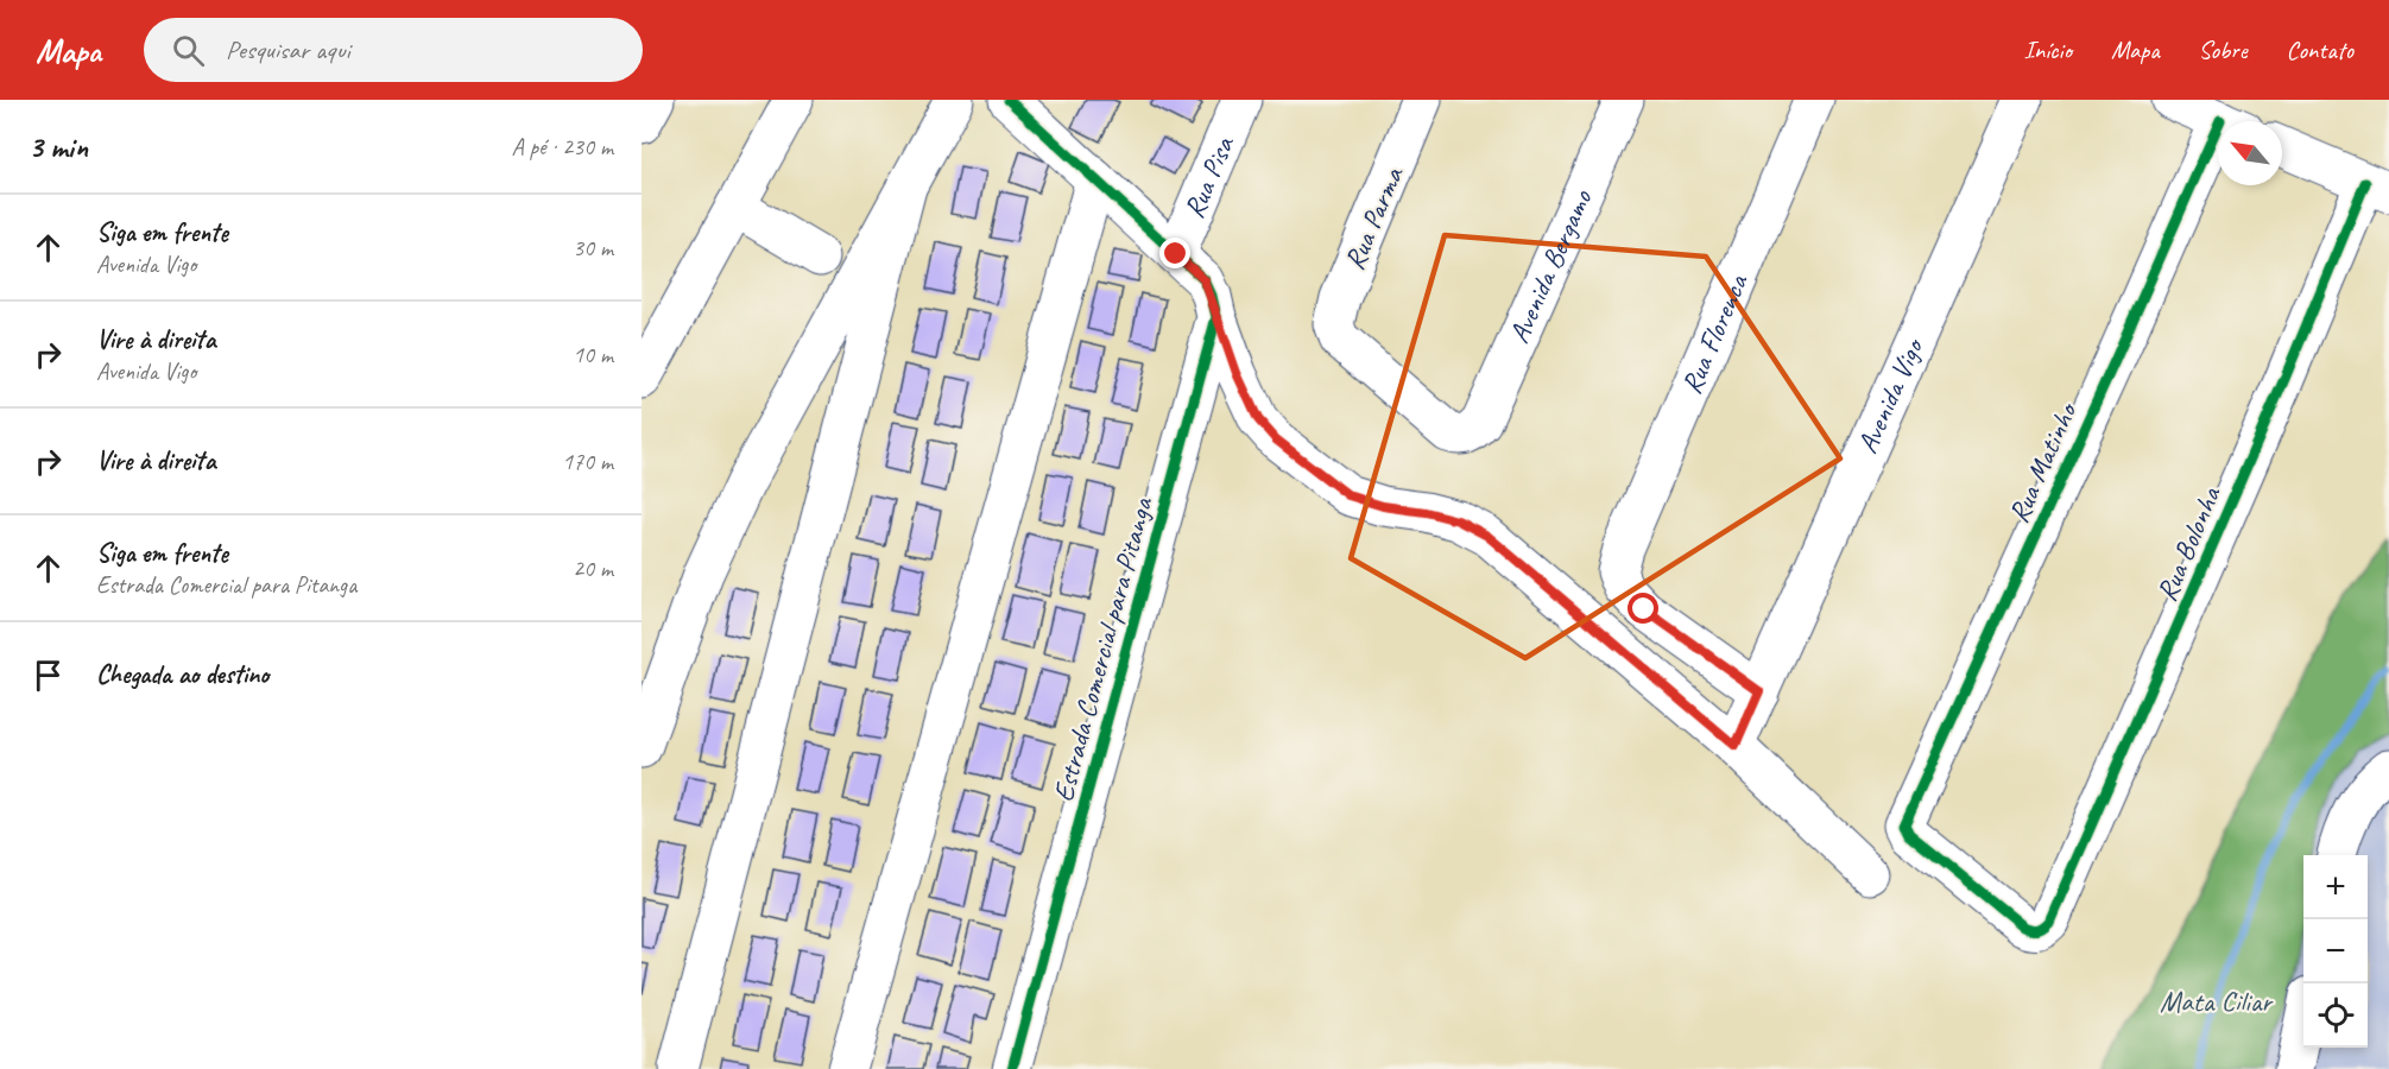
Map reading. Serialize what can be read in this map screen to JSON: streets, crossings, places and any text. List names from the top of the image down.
{
  "streets": {
    "street": [
      "Rua Pisa",
      "Rua Parma",
      "Avenida Bergamo",
      "Rua Florenca",
      "Avenida Vigo",
      "Rua Matinho",
      "Rua Bolonha",
      "Estrada Comercial para Pitanga"
    ]
  },
  "crossings": [
    ["Rua Parma", "Avenida Bergamo"],
    ["Rua Florenca", "Avenida Vigo"],
    ["Rua Matinho", "Rua Bolonha"]
  ],
  "parks": ["Mata Ciliar"],
  "north": "top left",
  "page": {
    "header": "Mapa",
    "search": "Pesquisar aqui",
    "nav": [
      "Início",
      "Mapa",
      "Sobre",
      "Contato"
    ],
    "heading": ["3 min", "A pé · 230 m"],
    "list": [
      ["Siga em frente", "Avenida Vigo", "30 m"],
      ["Vire à direita", "Avenida Vigo", "10 m"],
      ["Vire à direita", "170 m"],
      ["Siga em frente", "Estrada Comercial para Pitanga", "20 m"],
      "Chegada ao destino"
    ],
    "map_buttons": ["+", "−"]
  }
}
